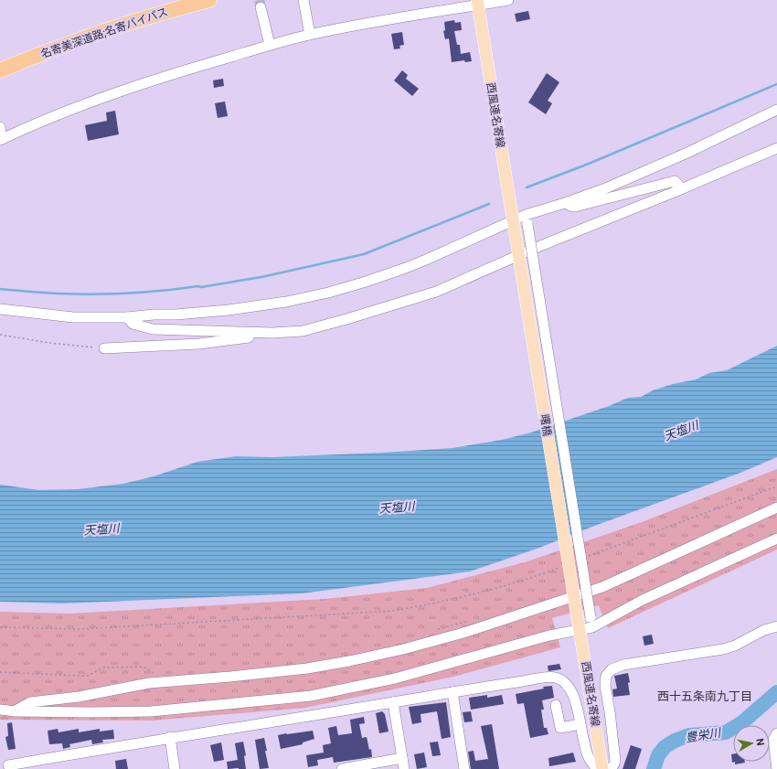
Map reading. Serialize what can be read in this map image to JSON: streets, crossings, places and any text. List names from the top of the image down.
{
  "streets": {
    "highway": ["名寄美深道路;名寄バイパス"],
    "main road": ["西風連名寄線", "曙橋"]
  },
  "crossings": [
    ["西風連名寄線", "曙橋"]
  ],
  "districts": ["西十五条南九丁目"],
  "water": ["天塩川", "豊栄川"],
  "north": "right"
}
